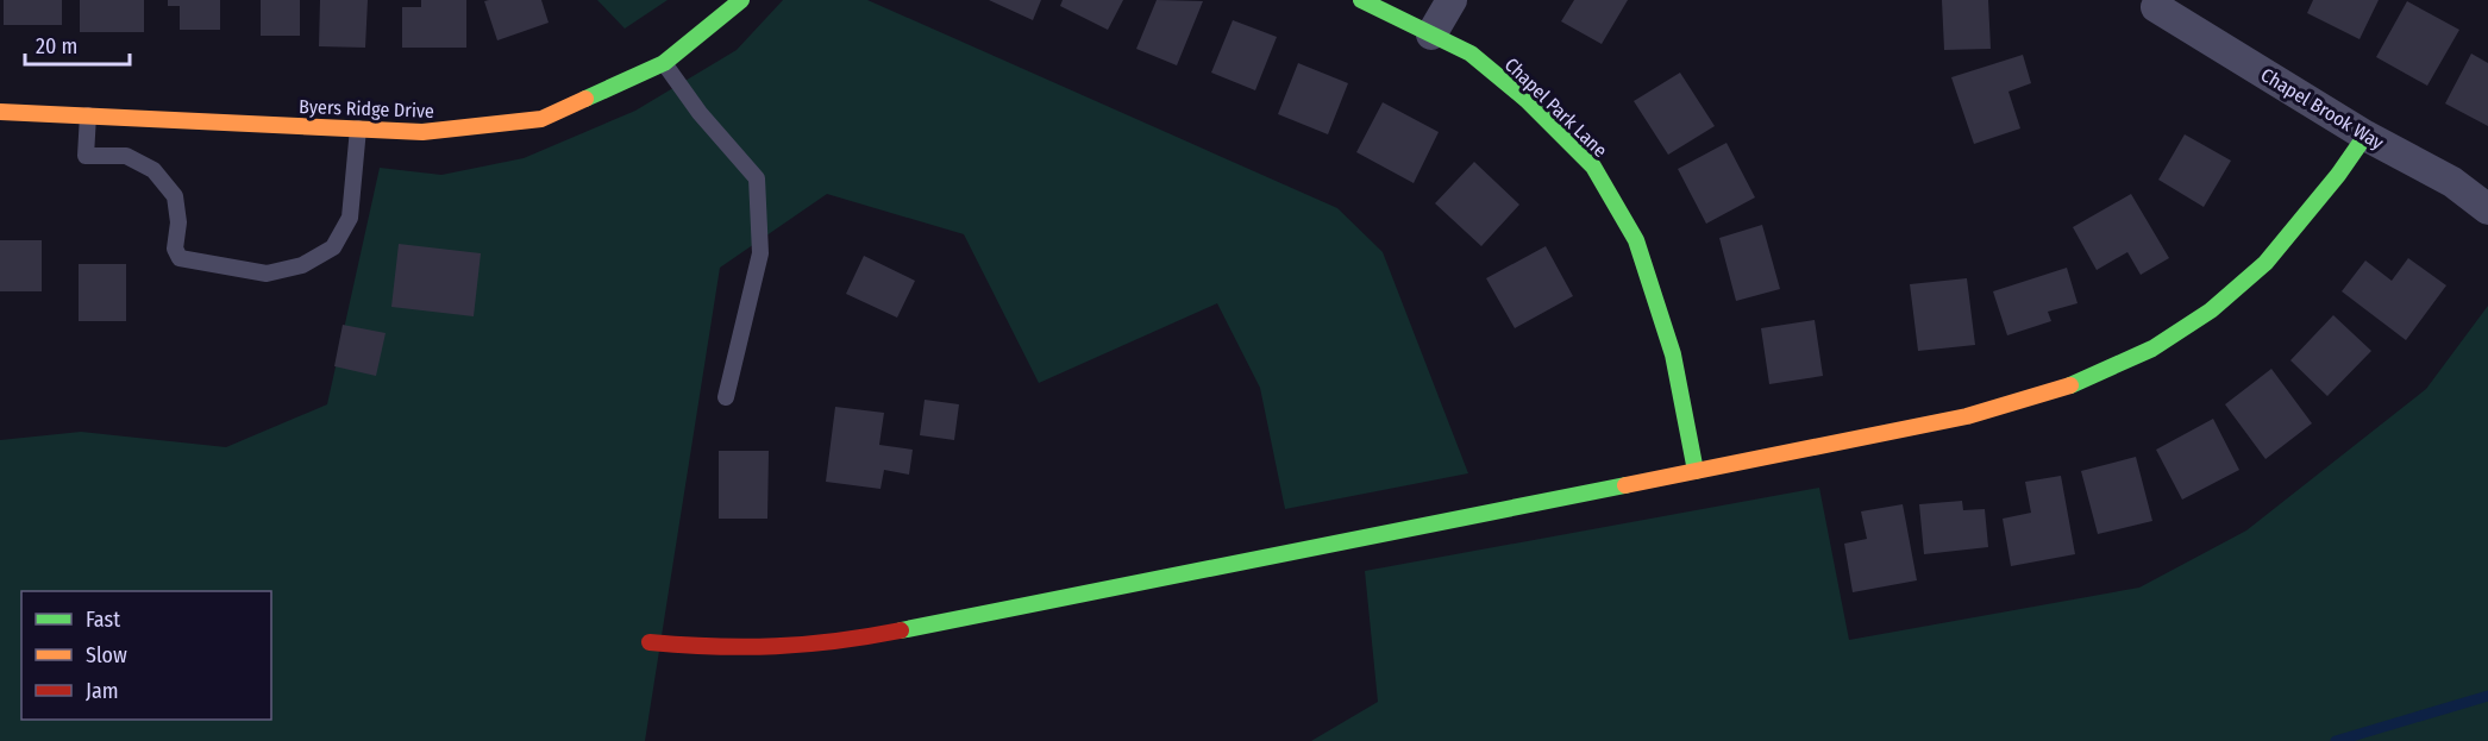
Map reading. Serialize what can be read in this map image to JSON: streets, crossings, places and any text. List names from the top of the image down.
{
  "streets": {
    "street": ["Chapel Park Lane", "Byers Ridge Drive", "Chapel Brook Way"]
  },
  "legend": ["Fast", "Slow", "Jam"],
  "scale_bar": "20 m"
}
